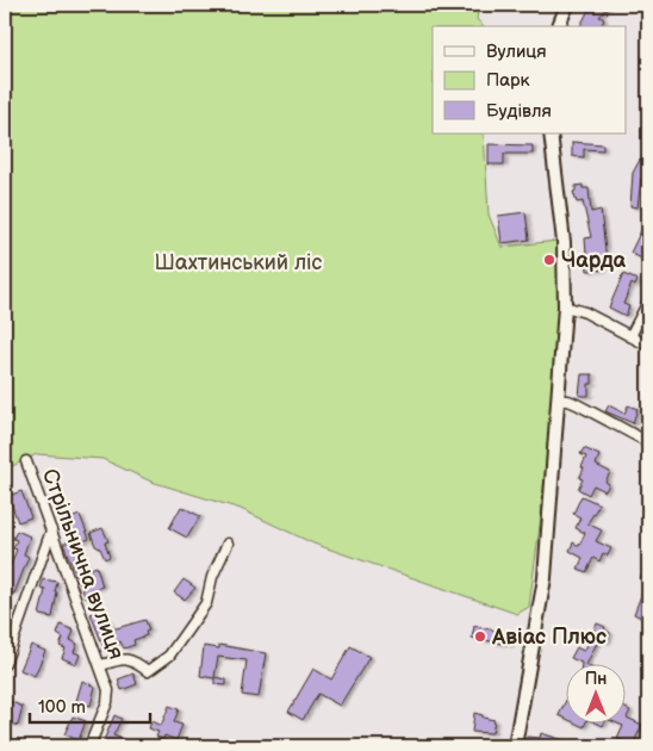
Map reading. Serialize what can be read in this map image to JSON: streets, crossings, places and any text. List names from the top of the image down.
{
  "streets": {
    "street": ["Стрільнична вулиця"]
  },
  "parks": ["Шахтинський ліс"],
  "places": ["Чарда", "Авіас Плюс"],
  "legend": ["Вулиця", "Парк", "Будівля"],
  "scale_bar": "100 m",
  "north": "top"
}
